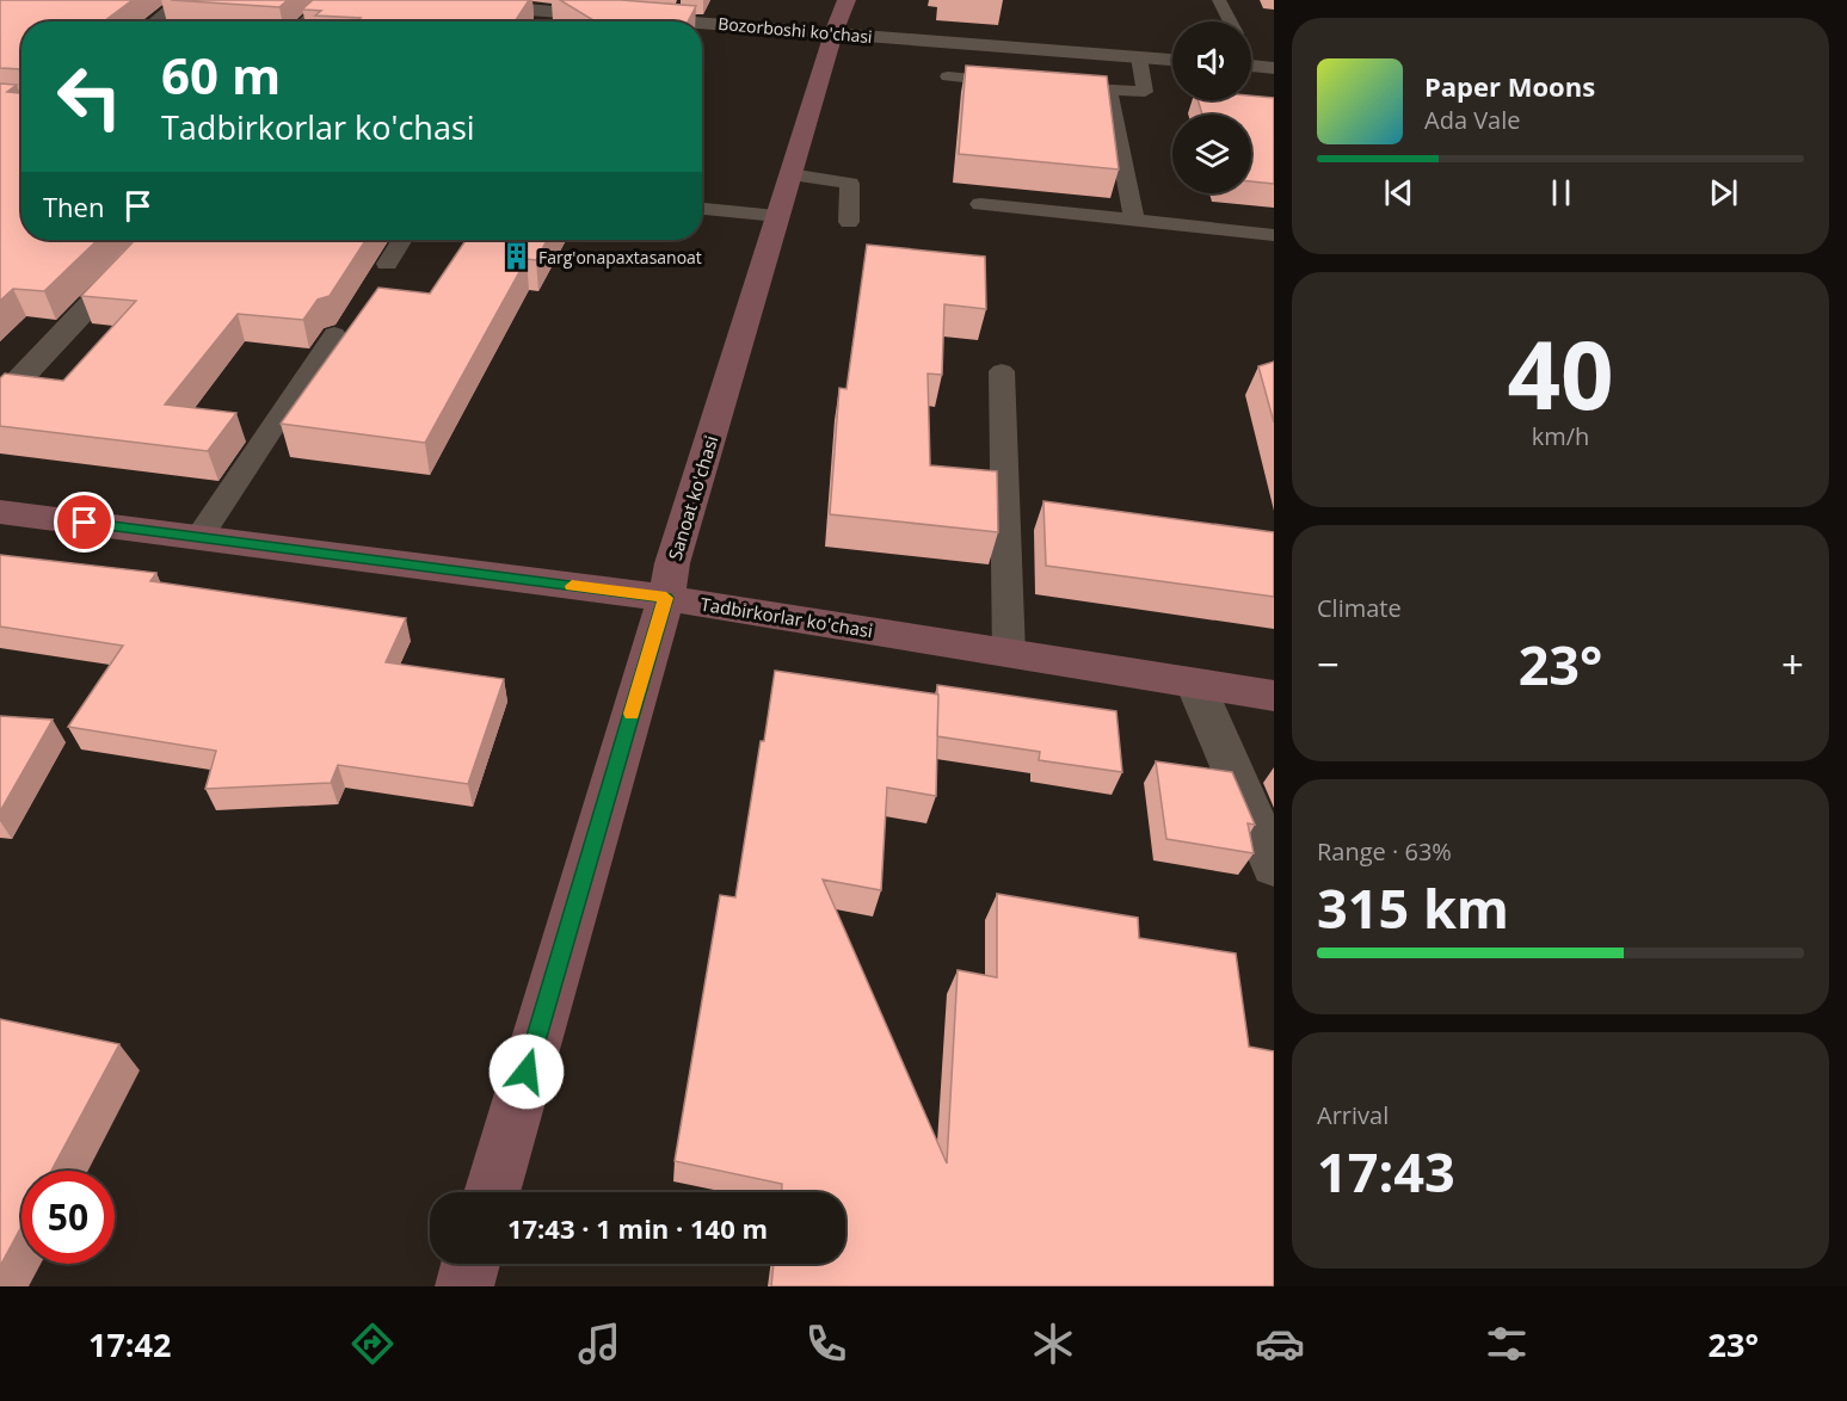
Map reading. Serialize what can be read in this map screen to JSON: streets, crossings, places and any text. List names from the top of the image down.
{
  "streets": {
    "main road": ["Sanoat ko'chasi", "Tadbirkorlar ko'chasi"],
    "street": ["Bozorboshi ko'chasi"]
  },
  "crossings": [
    ["Bozorboshi ko'chasi", "Sanoat ko'chasi"],
    ["Sanoat ko'chasi", "Tadbirkorlar ko'chasi"]
  ],
  "places": {
    "building": ["Farg'onapaxtasanoat"]
  },
  "page": {
    "turn": ["60 m", "Tadbirkorlar ko'chasi"],
    "song": ["Paper Moons", "Ada Vale"],
    "then": "Then",
    "tile": [
      ["40", "km/h"],
      "Climate",
      ["Range · 63%", "315 km"],
      ["Arrival", "17:43"]
    ],
    "heat": ["−", "23°", "+"],
    "limit": "50",
    "trip": "17:43 · 1 min · 140 m",
    "tabs": ["17:42", "23°"]
  }
}
